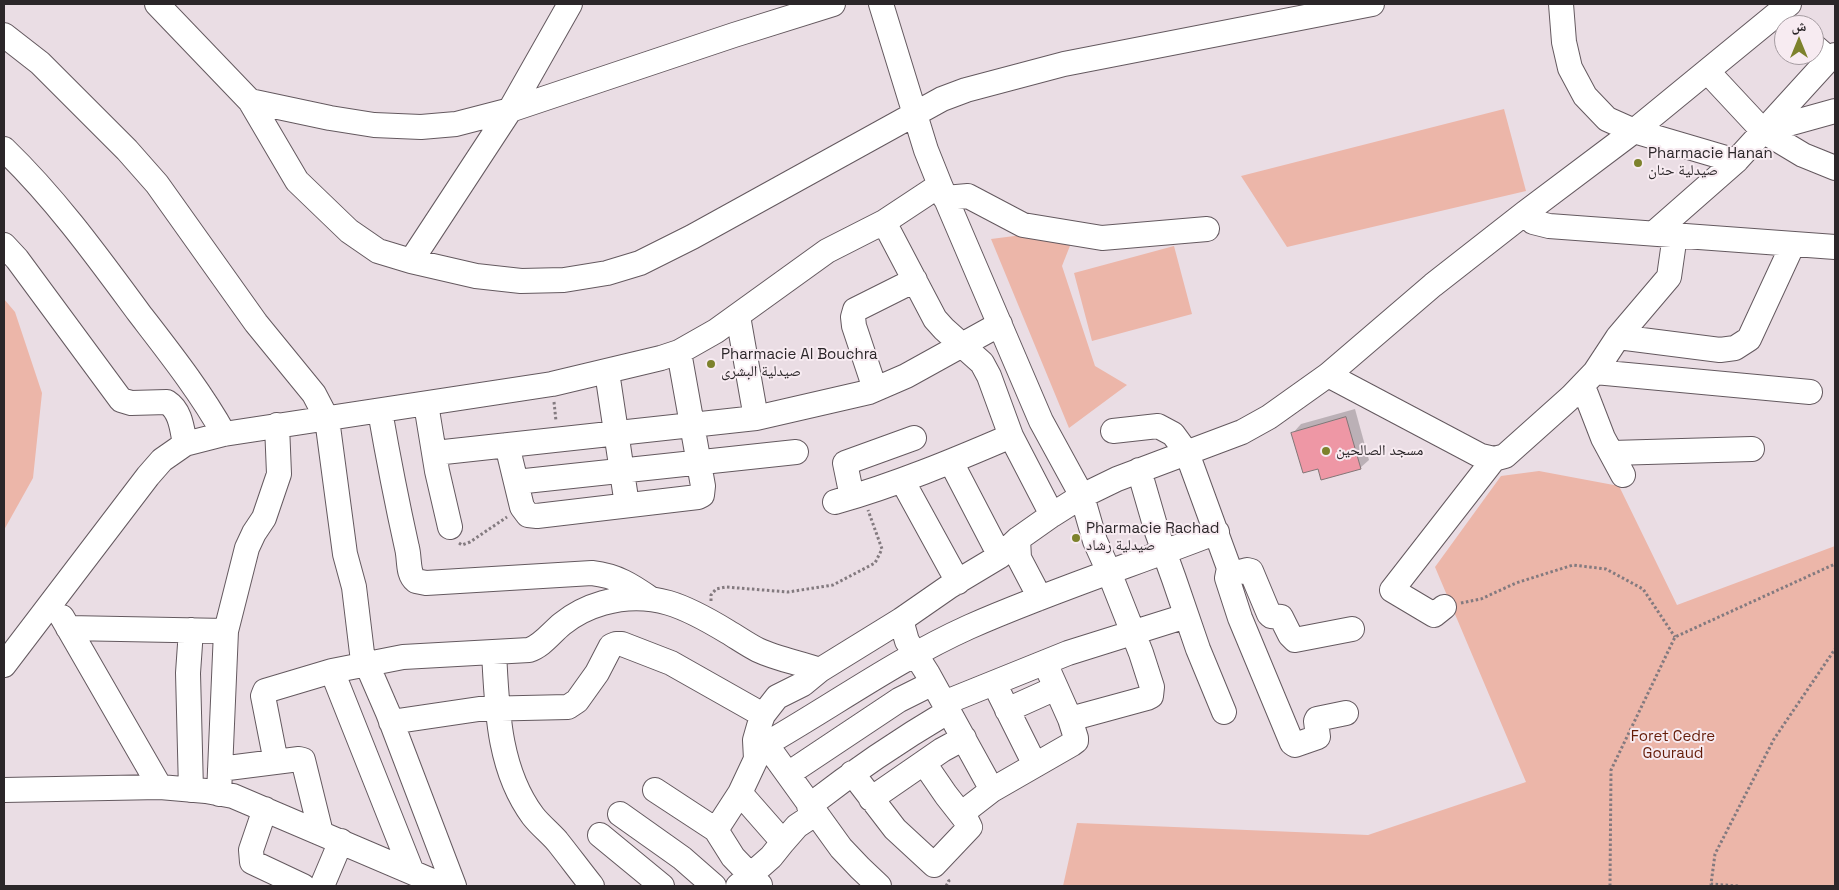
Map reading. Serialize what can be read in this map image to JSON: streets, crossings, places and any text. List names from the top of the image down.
{
  "parks": ["Foret Cedre Gouraud"],
  "places": [
    "Pharmacie Hanan صيدلية حنان",
    "Pharmacie Al Bouchra صيدلية البشرى",
    "مسجد الصالحين",
    "Pharmacie Rachad صيدلية رشاد"
  ],
  "north": "top"
}
